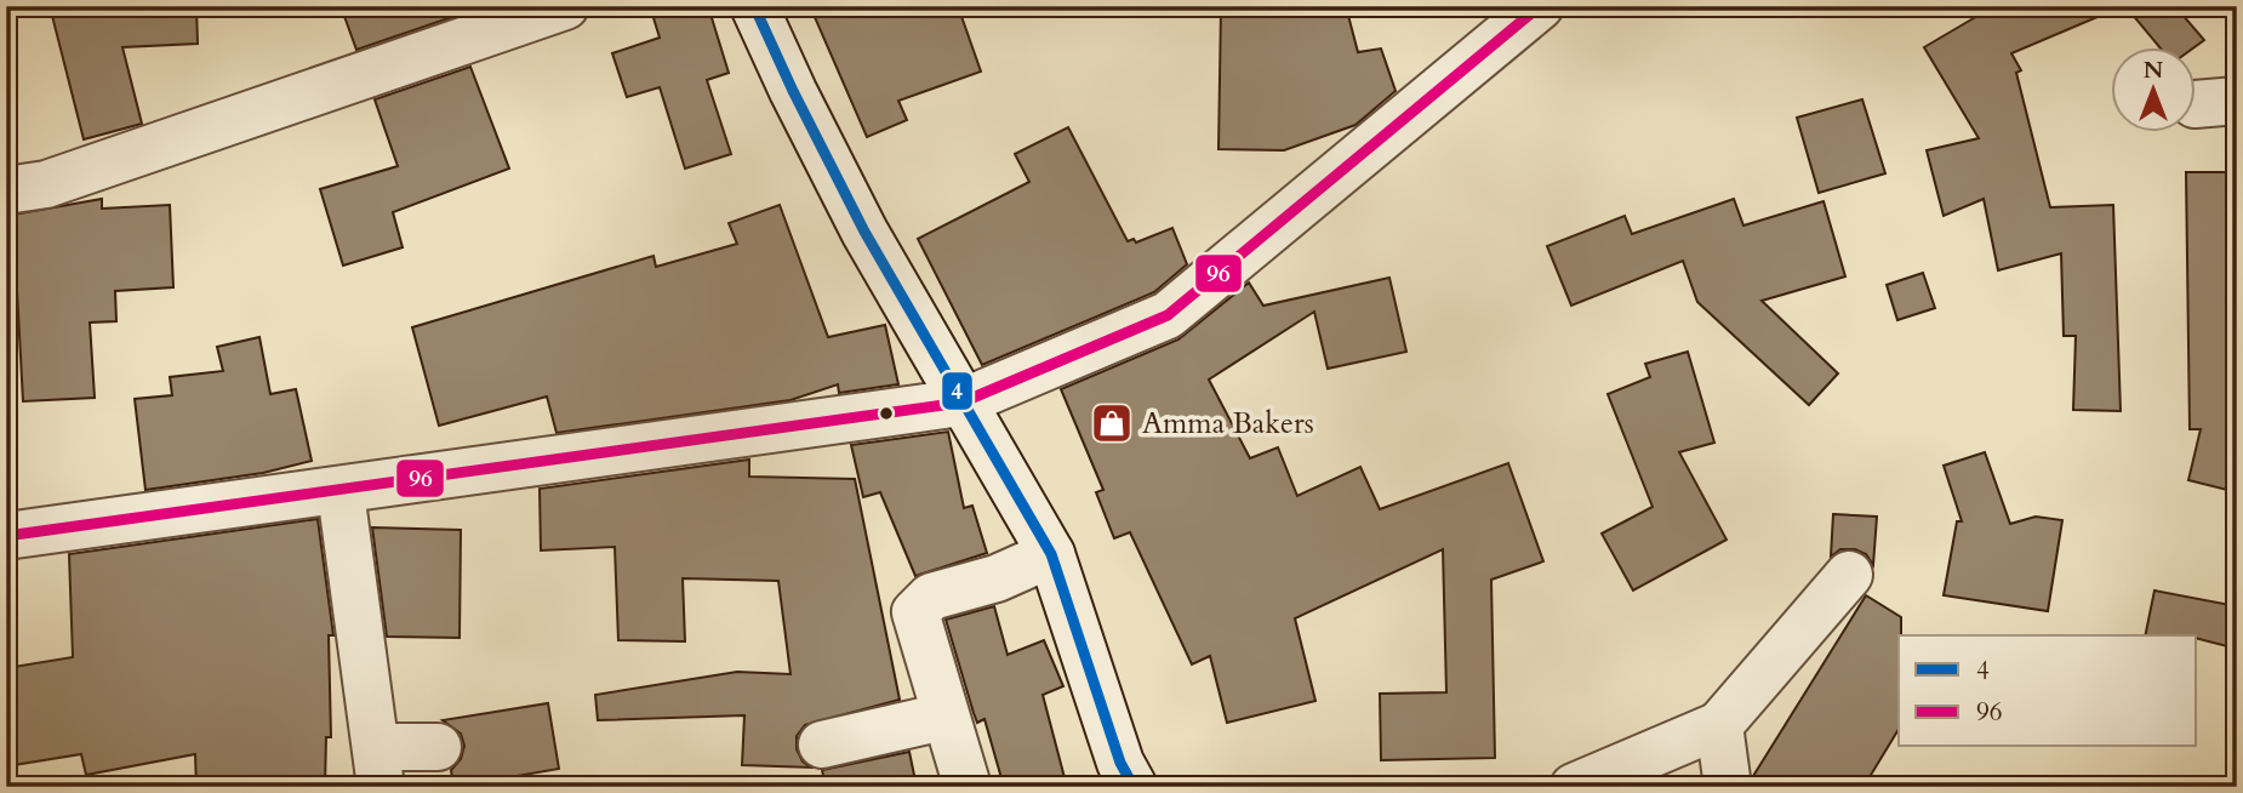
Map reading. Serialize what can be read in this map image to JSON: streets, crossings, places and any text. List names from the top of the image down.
{
  "places": {
    "shop": ["Amma Bakers"]
  },
  "lines": ["transit line 4", "transit line 96"],
  "legend": ["4", "96"],
  "north": "top"
}
